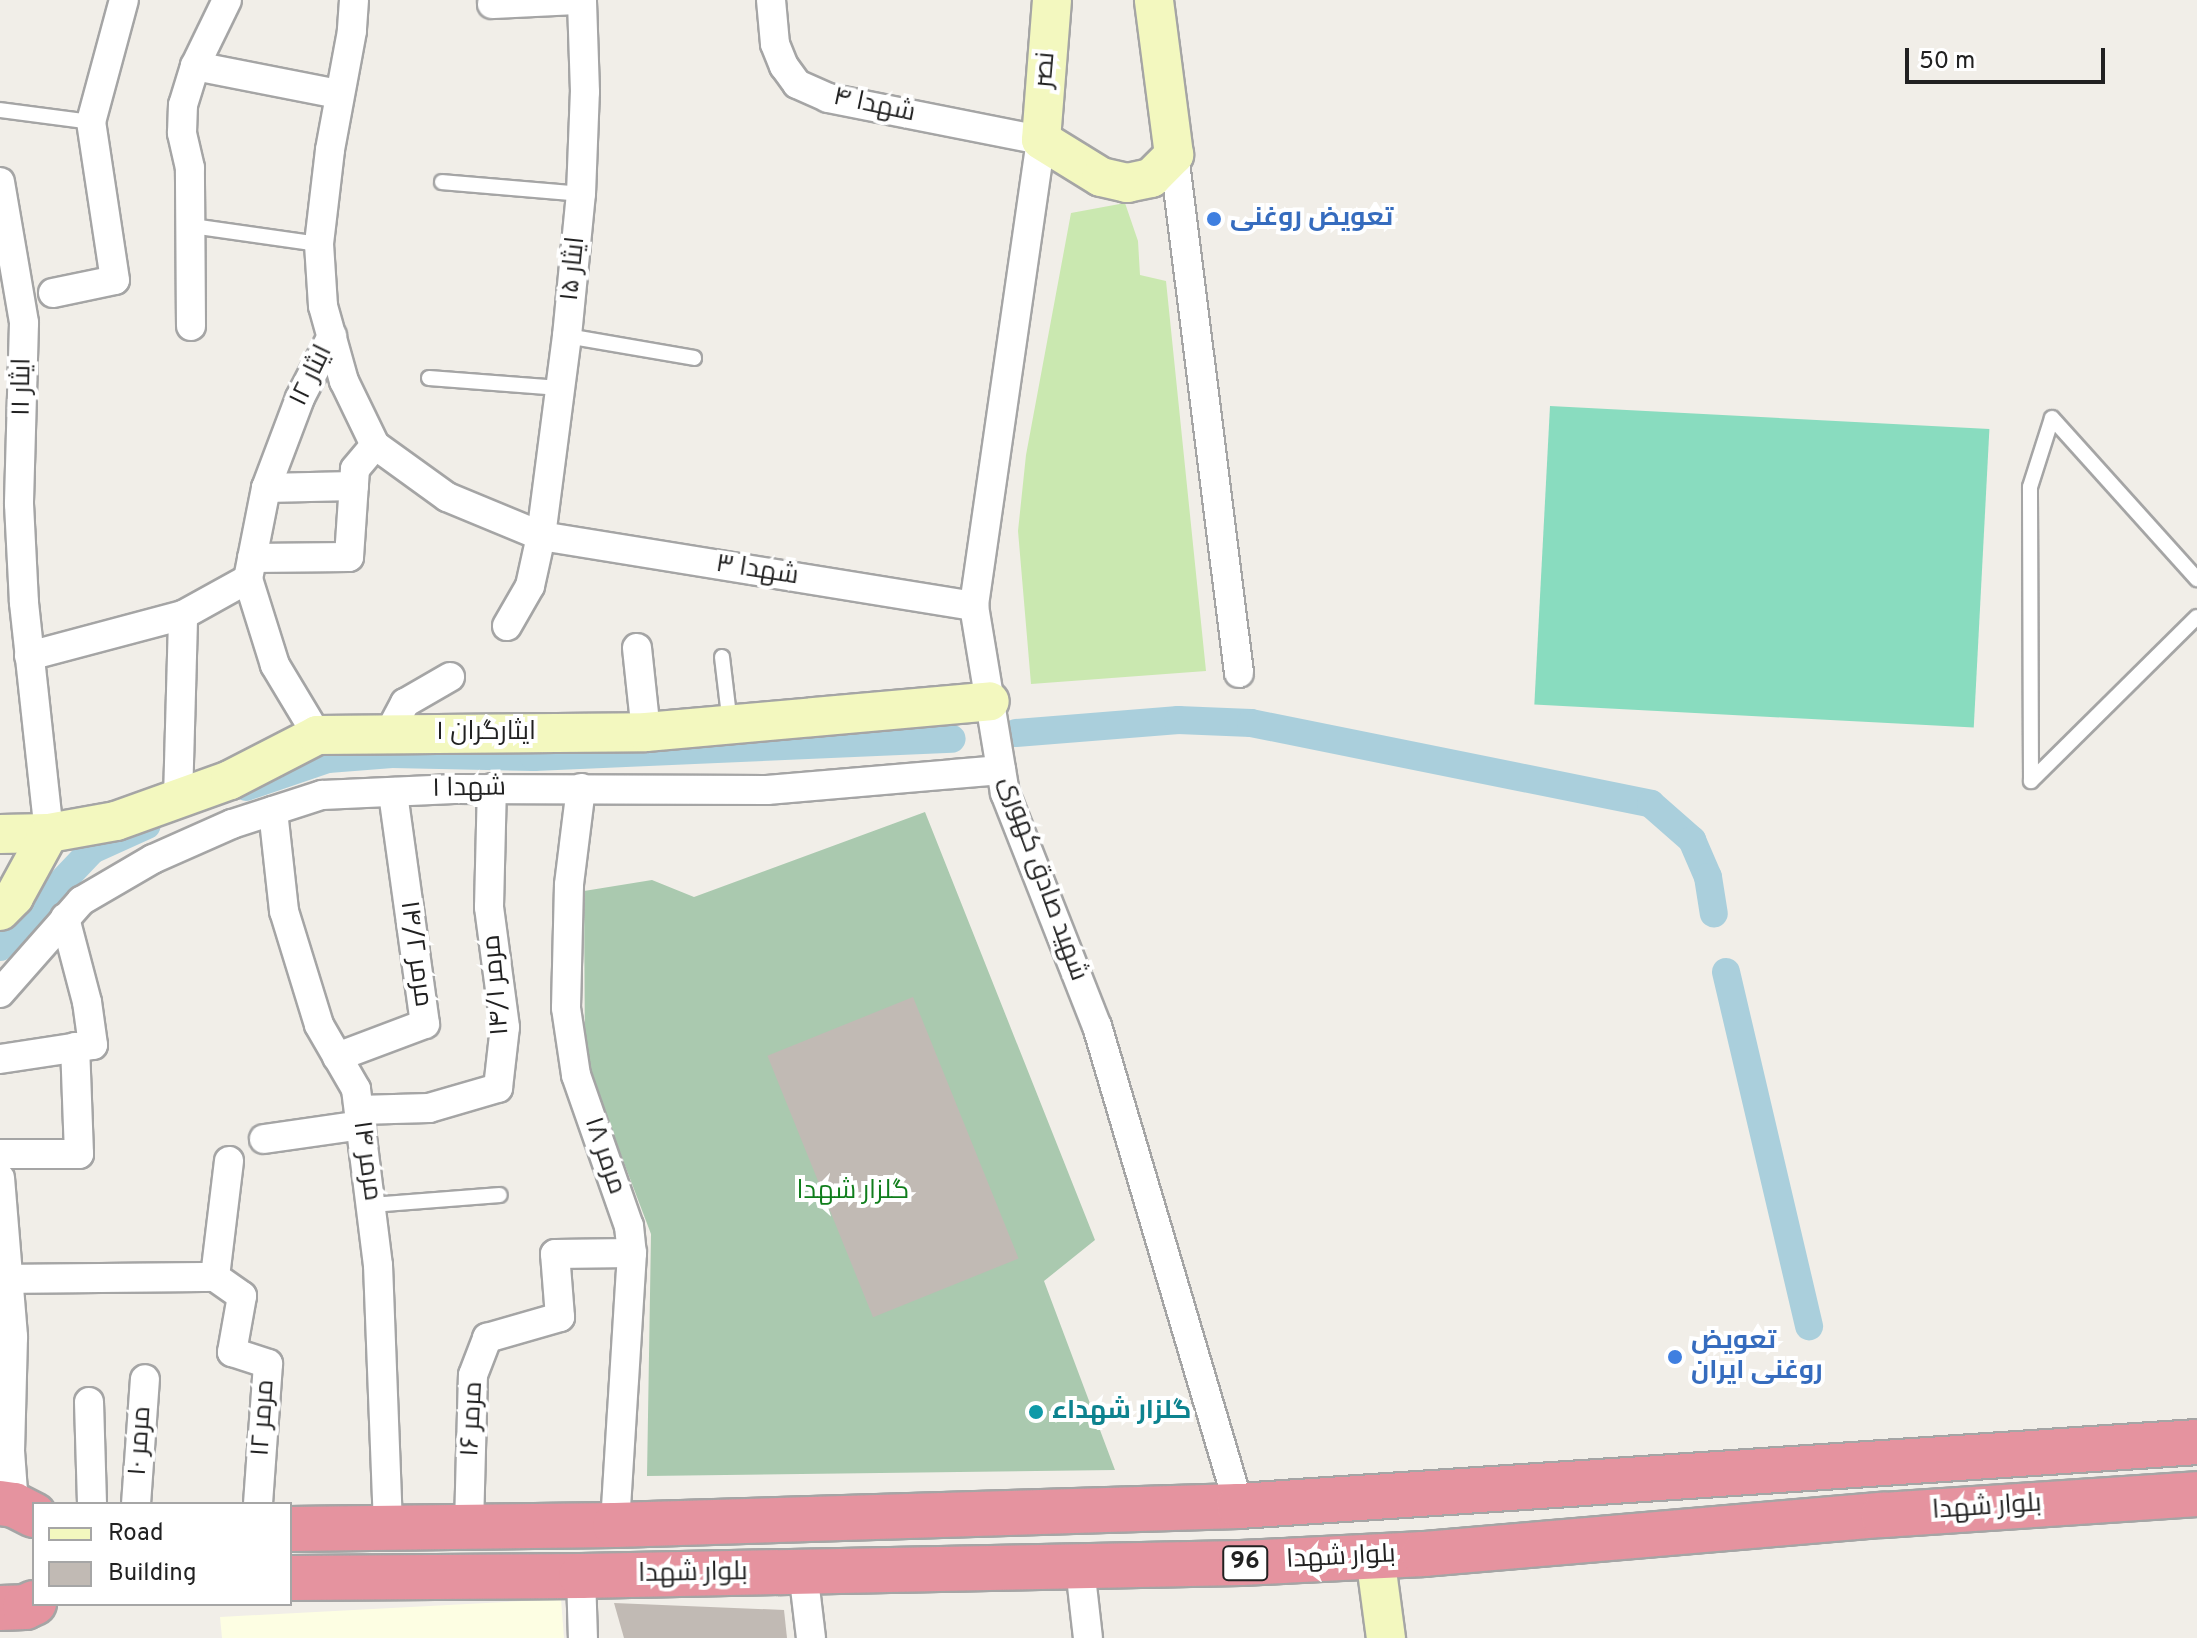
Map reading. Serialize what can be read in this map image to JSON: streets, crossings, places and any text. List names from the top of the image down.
{
  "streets": {
    "highway": ["بلوار شهدا", "96"],
    "street": [
      "نصر",
      "شهدا ۴",
      "ایثار ۱۵",
      "ایثار ۱۲",
      "ایثار ۱۱",
      "شهدا ۳",
      "ایثارگران ۱",
      "شهدا ۱",
      "شهید صادق کهوری",
      "مرمر ۱۴/۲",
      "مرمر ۱۴/۱",
      "مرمر ۱۸",
      "مرمر ۱۴",
      "مرمر ۱۲",
      "مرمر ۱۶",
      "مرمر ۱۰"
    ]
  },
  "crossings": [
    ["نصر", "شهدا ۴"],
    ["نصر", "شهید صادق کهوری"],
    ["شهدا ۴", "شهید صادق کهوری"],
    ["ایثار ۱۵", "شهدا ۳"],
    ["ایثار ۱۲", "ایثارگران ۱"],
    ["ایثار ۱۱", "ایثارگران ۱"],
    ["شهدا ۳", "شهید صادق کهوری"],
    ["ایثارگران ۱", "شهید صادق کهوری"],
    ["شهدا ۱", "شهید صادق کهوری"],
    ["شهدا ۱", "مرمر ۱۴/۲"],
    ["شهدا ۱", "مرمر ۱۴/۱"],
    ["شهدا ۱", "مرمر ۱۸"],
    ["شهدا ۱", "مرمر ۱۴"],
    ["شهید صادق کهوری", "بلوار شهدا"],
    ["مرمر ۱۴/۲", "مرمر ۱۴"],
    ["مرمر ۱۴/۱", "مرمر ۱۴"],
    ["مرمر ۱۸", "مرمر ۱۶"],
    ["مرمر ۱۸", "بلوار شهدا"],
    ["مرمر ۱۴", "بلوار شهدا"],
    ["مرمر ۱۶", "بلوار شهدا"]
  ],
  "parks": ["گلزار شهدا"],
  "places": ["تعویض روغنی", "تعویض روغنی ایران", "گلزار شهداء"],
  "legend": ["Road", "Building"],
  "scale_bar": "50 m"
}
